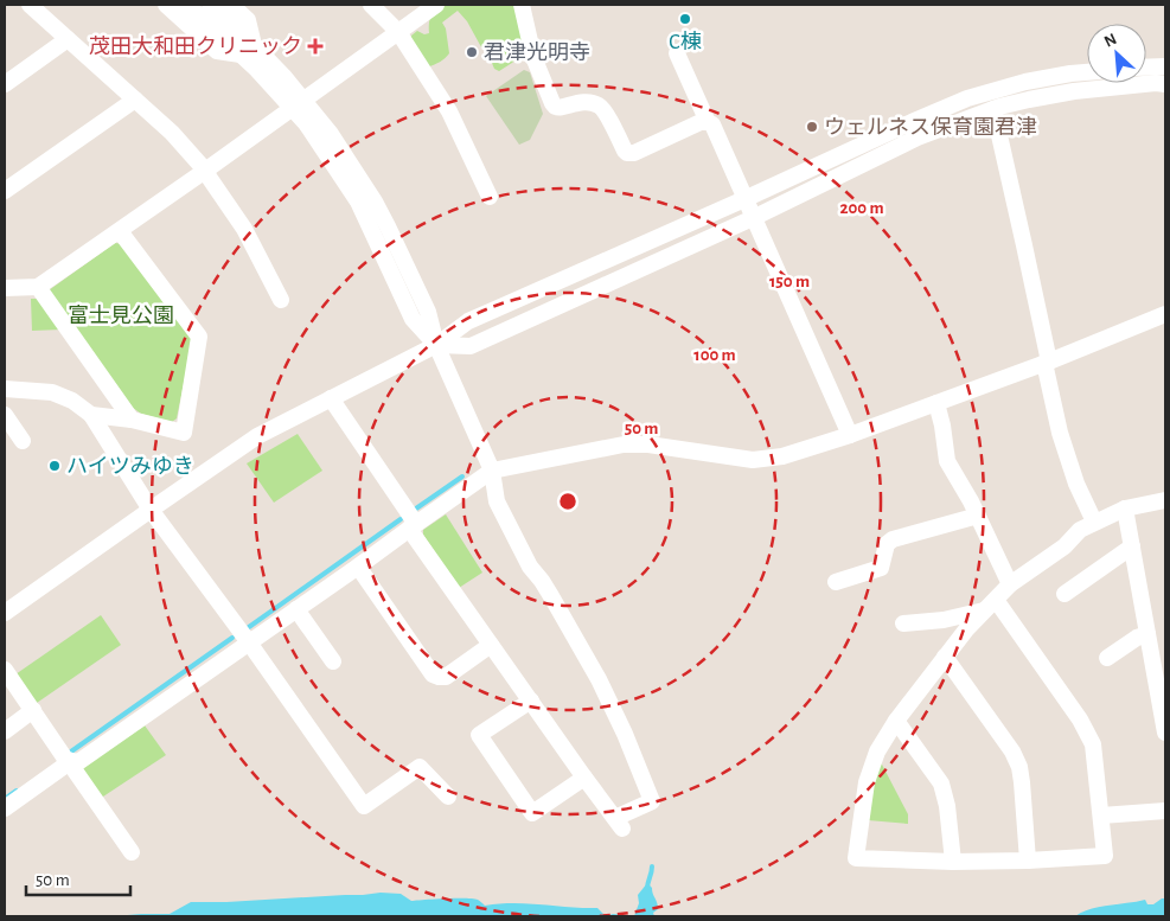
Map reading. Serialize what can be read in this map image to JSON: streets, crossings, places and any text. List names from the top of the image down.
{
  "parks": ["富士見公園"],
  "places": {
    "other": [
      "C棟",
      "君津光明寺",
      "ウェルネス保育園君津",
      "ハイツみゆき"
    ],
    "health": ["茂田大和田クリニック"]
  },
  "scale_bar": "50 m",
  "north": "top left",
  "rings": [
    "200 m",
    "150 m",
    "100 m",
    "50 m"
  ]
}
